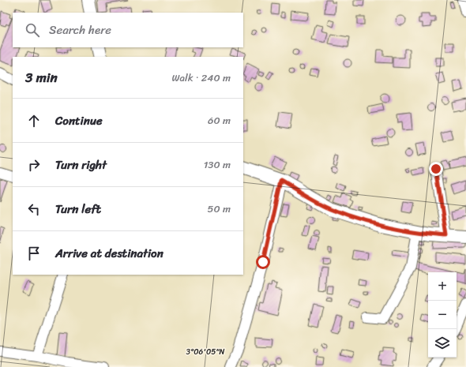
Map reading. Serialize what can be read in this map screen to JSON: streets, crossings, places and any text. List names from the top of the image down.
{
  "page": {
    "search": "Search here",
    "heading": ["3 min", "Walk · 240 m"],
    "list": [
      ["Continue", "60 m"],
      ["Turn right", "130 m"],
      ["Turn left", "50 m"],
      "Arrive at destination"
    ],
    "map_buttons": ["+", "−"]
  },
  "coordinates": ["3°06'05\"N"]
}
